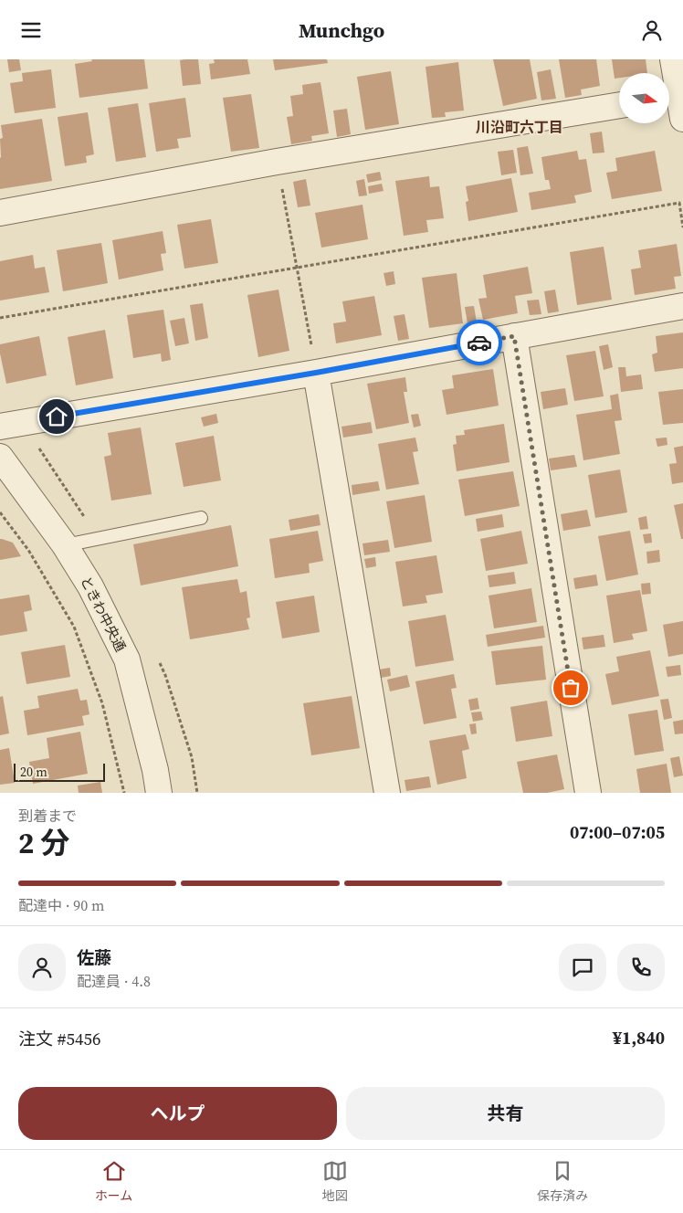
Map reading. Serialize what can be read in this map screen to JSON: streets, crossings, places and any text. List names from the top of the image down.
{
  "streets": {
    "street": ["ときわ中央通"]
  },
  "districts": ["川沿町六丁目"],
  "scale_bar": "20 m",
  "north": "right",
  "page": {
    "header": "Munchgo",
    "scale": "20 m",
    "heading": ["2 分", "到着まで", "07:00–07:05"],
    "panel": [
      "佐藤",
      "配達員 · 4.8",
      "注文 #5456",
      "¥1,840"
    ],
    "bar": "配達中 · 90 m",
    "buttons": ["ヘルプ", "共有"],
    "tabs": ["ホーム", "地図", "保存済み"]
  }
}
